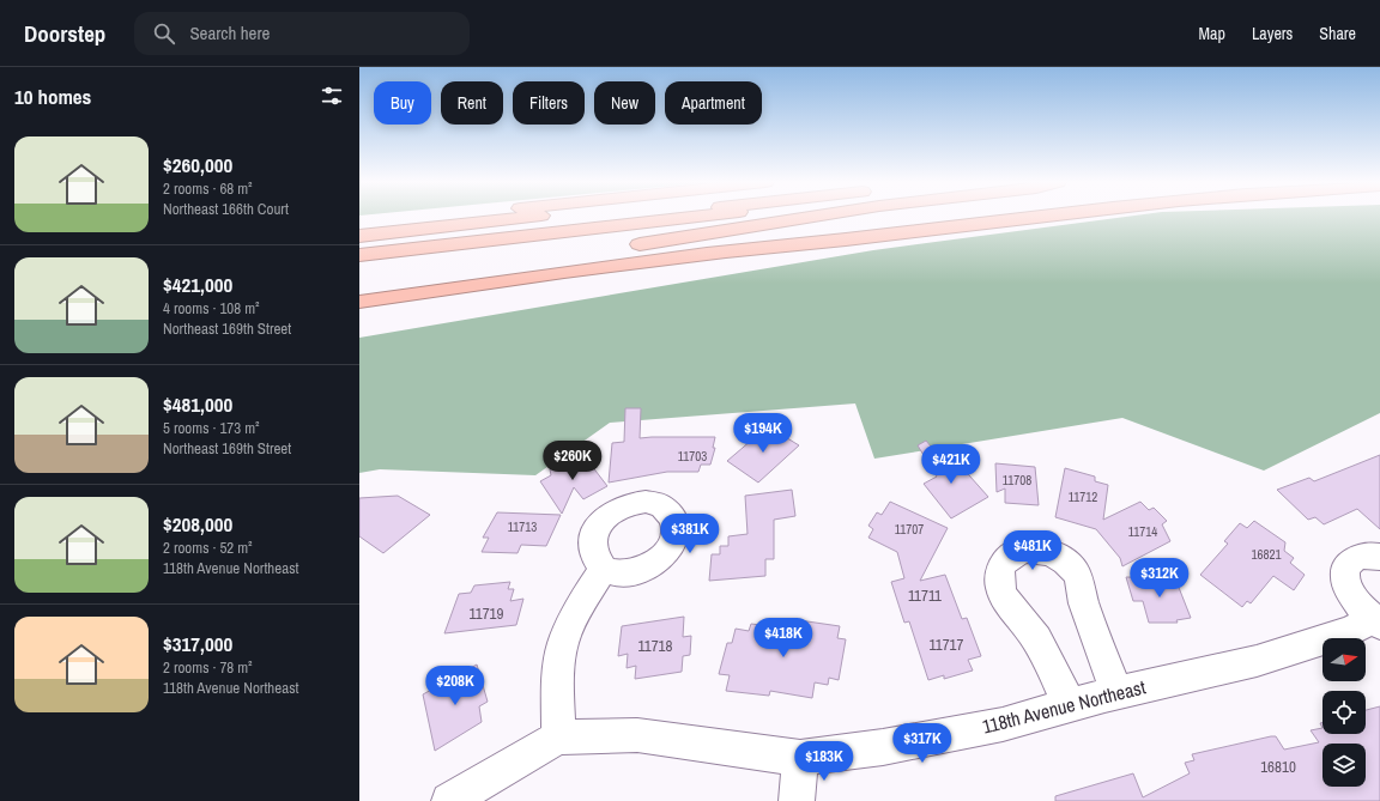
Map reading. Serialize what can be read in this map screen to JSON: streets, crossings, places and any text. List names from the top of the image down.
{
  "streets": {
    "street": ["118th Avenue Northeast"]
  },
  "house_numbers": [
    "11703",
    "11708",
    "11712",
    "11713",
    "11707",
    "11714",
    "16821",
    "11711",
    "11719",
    "11717",
    "11718",
    "16810"
  ],
  "north": "right",
  "page": {
    "header": "Doorstep",
    "search": "Search here",
    "nav": ["Map", "Layers", "Share"],
    "heading": "10 homes",
    "chip": [
      "Buy",
      "Rent",
      "Filters",
      "New",
      "Apartment"
    ],
    "list": [
      {
        "name": "$260,000",
        "note": "2 rooms · 68 m² · Northeast 166th Court"
      },
      {
        "name": "$421,000",
        "note": "4 rooms · 108 m² · Northeast 169th Street"
      },
      {
        "name": "$481,000",
        "note": "5 rooms · 173 m² · Northeast 169th Street"
      },
      {
        "name": "$208,000",
        "note": "2 rooms · 52 m² · 118th Avenue Northeast"
      },
      {
        "name": "$317,000",
        "note": "2 rooms · 78 m² · 118th Avenue Northeast"
      }
    ],
    "price": [
      "$194K",
      "$260K",
      "$421K",
      "$381K",
      "$481K",
      "$312K",
      "$418K",
      "$208K",
      "$317K",
      "$183K"
    ]
  }
}
